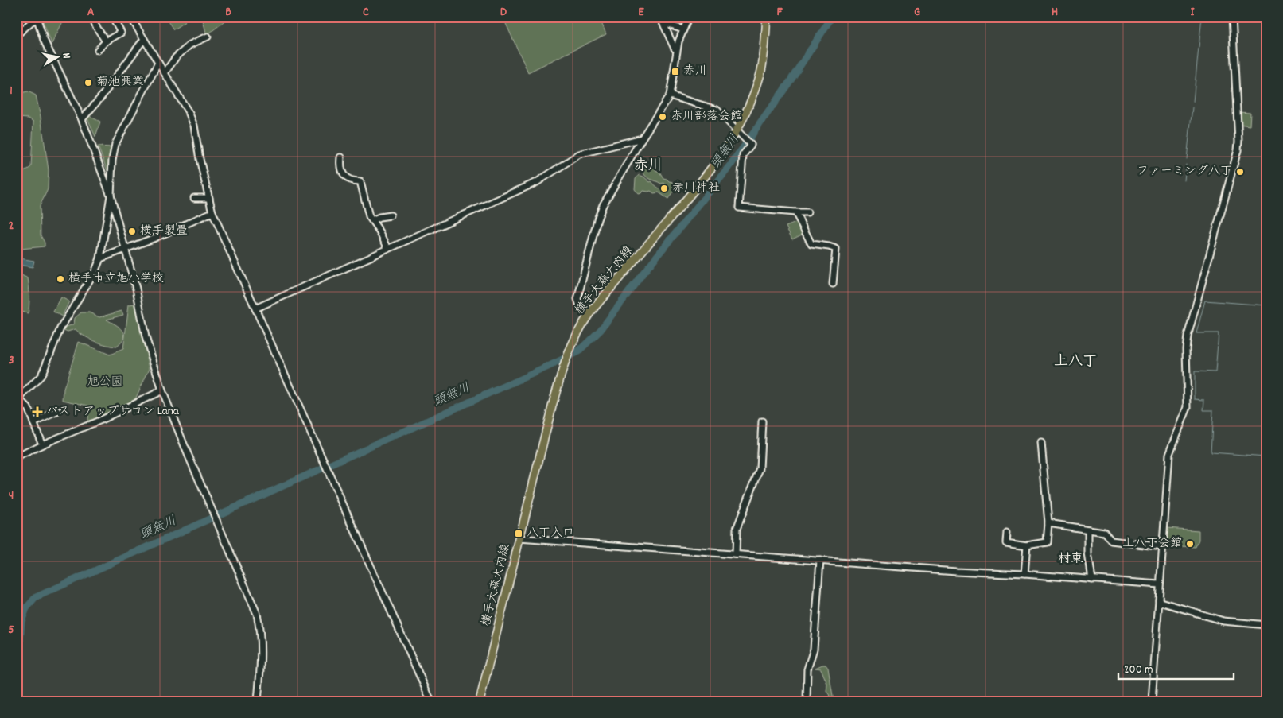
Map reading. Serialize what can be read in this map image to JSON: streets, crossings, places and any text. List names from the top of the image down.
{
  "streets": {
    "main road": ["横手大森大内線"]
  },
  "districts": ["赤川", "上八丁", "村東"],
  "water": ["頭無川"],
  "parks": ["旭公園"],
  "places": {
    "transit": ["赤川", "八丁入口"],
    "other": [
      "菊池興業",
      "赤川部落会館",
      "ファーミング八丁",
      "赤川神社",
      "横手製畳",
      "横手市立旭小学校",
      "上八丁会館"
    ],
    "health": ["バストアップサロン Lana"]
  },
  "scale_bar": "200 m",
  "north": "right",
  "grid": {
    "columns": [
      "A",
      "B",
      "C",
      "D",
      "E",
      "F",
      "G",
      "H",
      "I"
    ],
    "rows": [
      "1",
      "2",
      "3",
      "4",
      "5"
    ]
  }
}
